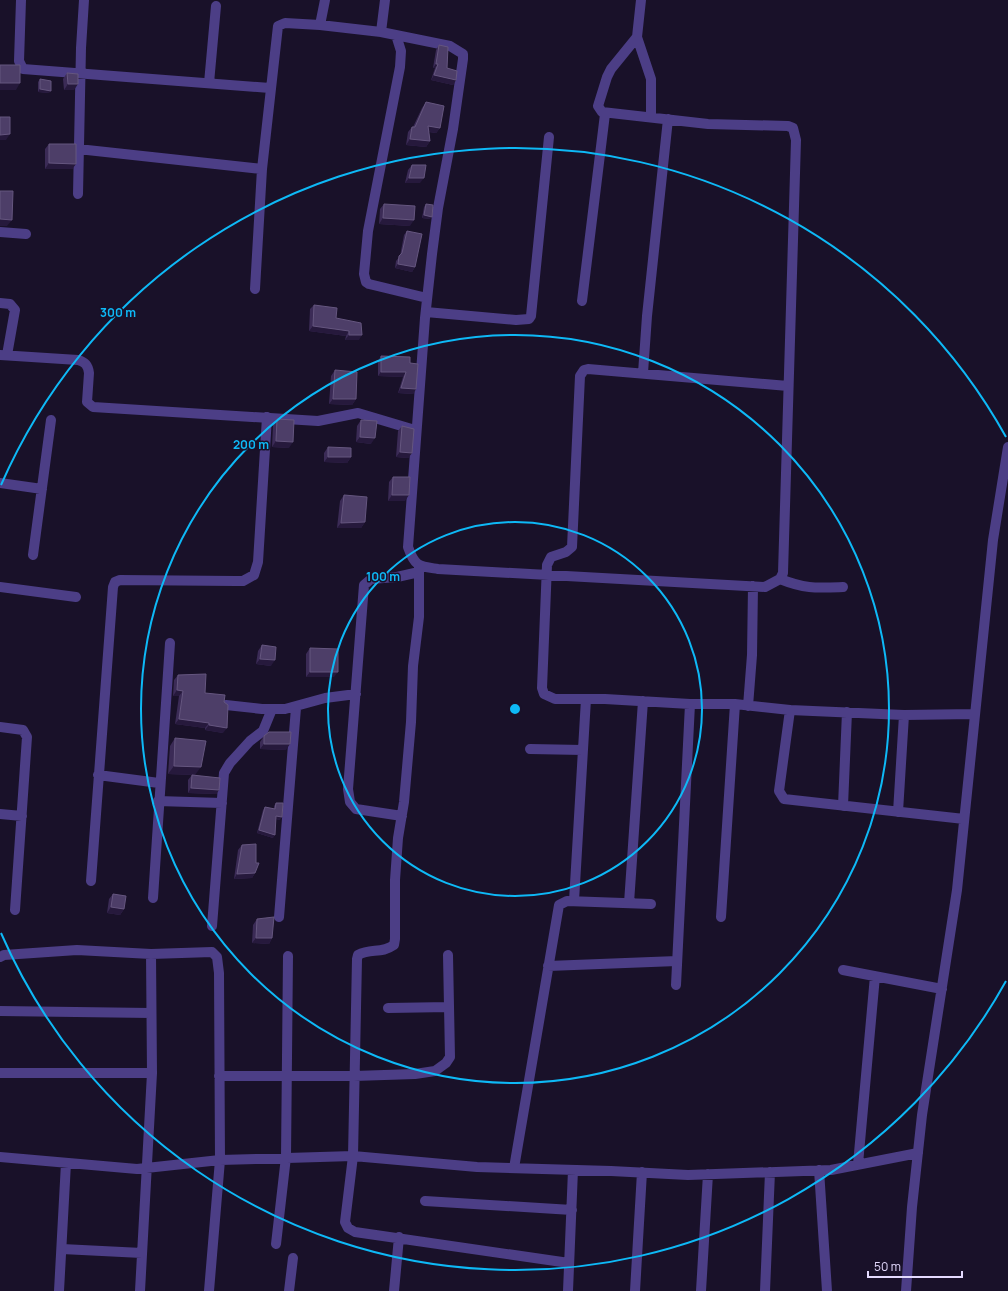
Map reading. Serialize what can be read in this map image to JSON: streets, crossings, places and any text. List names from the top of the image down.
{
  "scale_bar": "50 m",
  "rings": ["300 m", "200 m", "100 m"]
}
